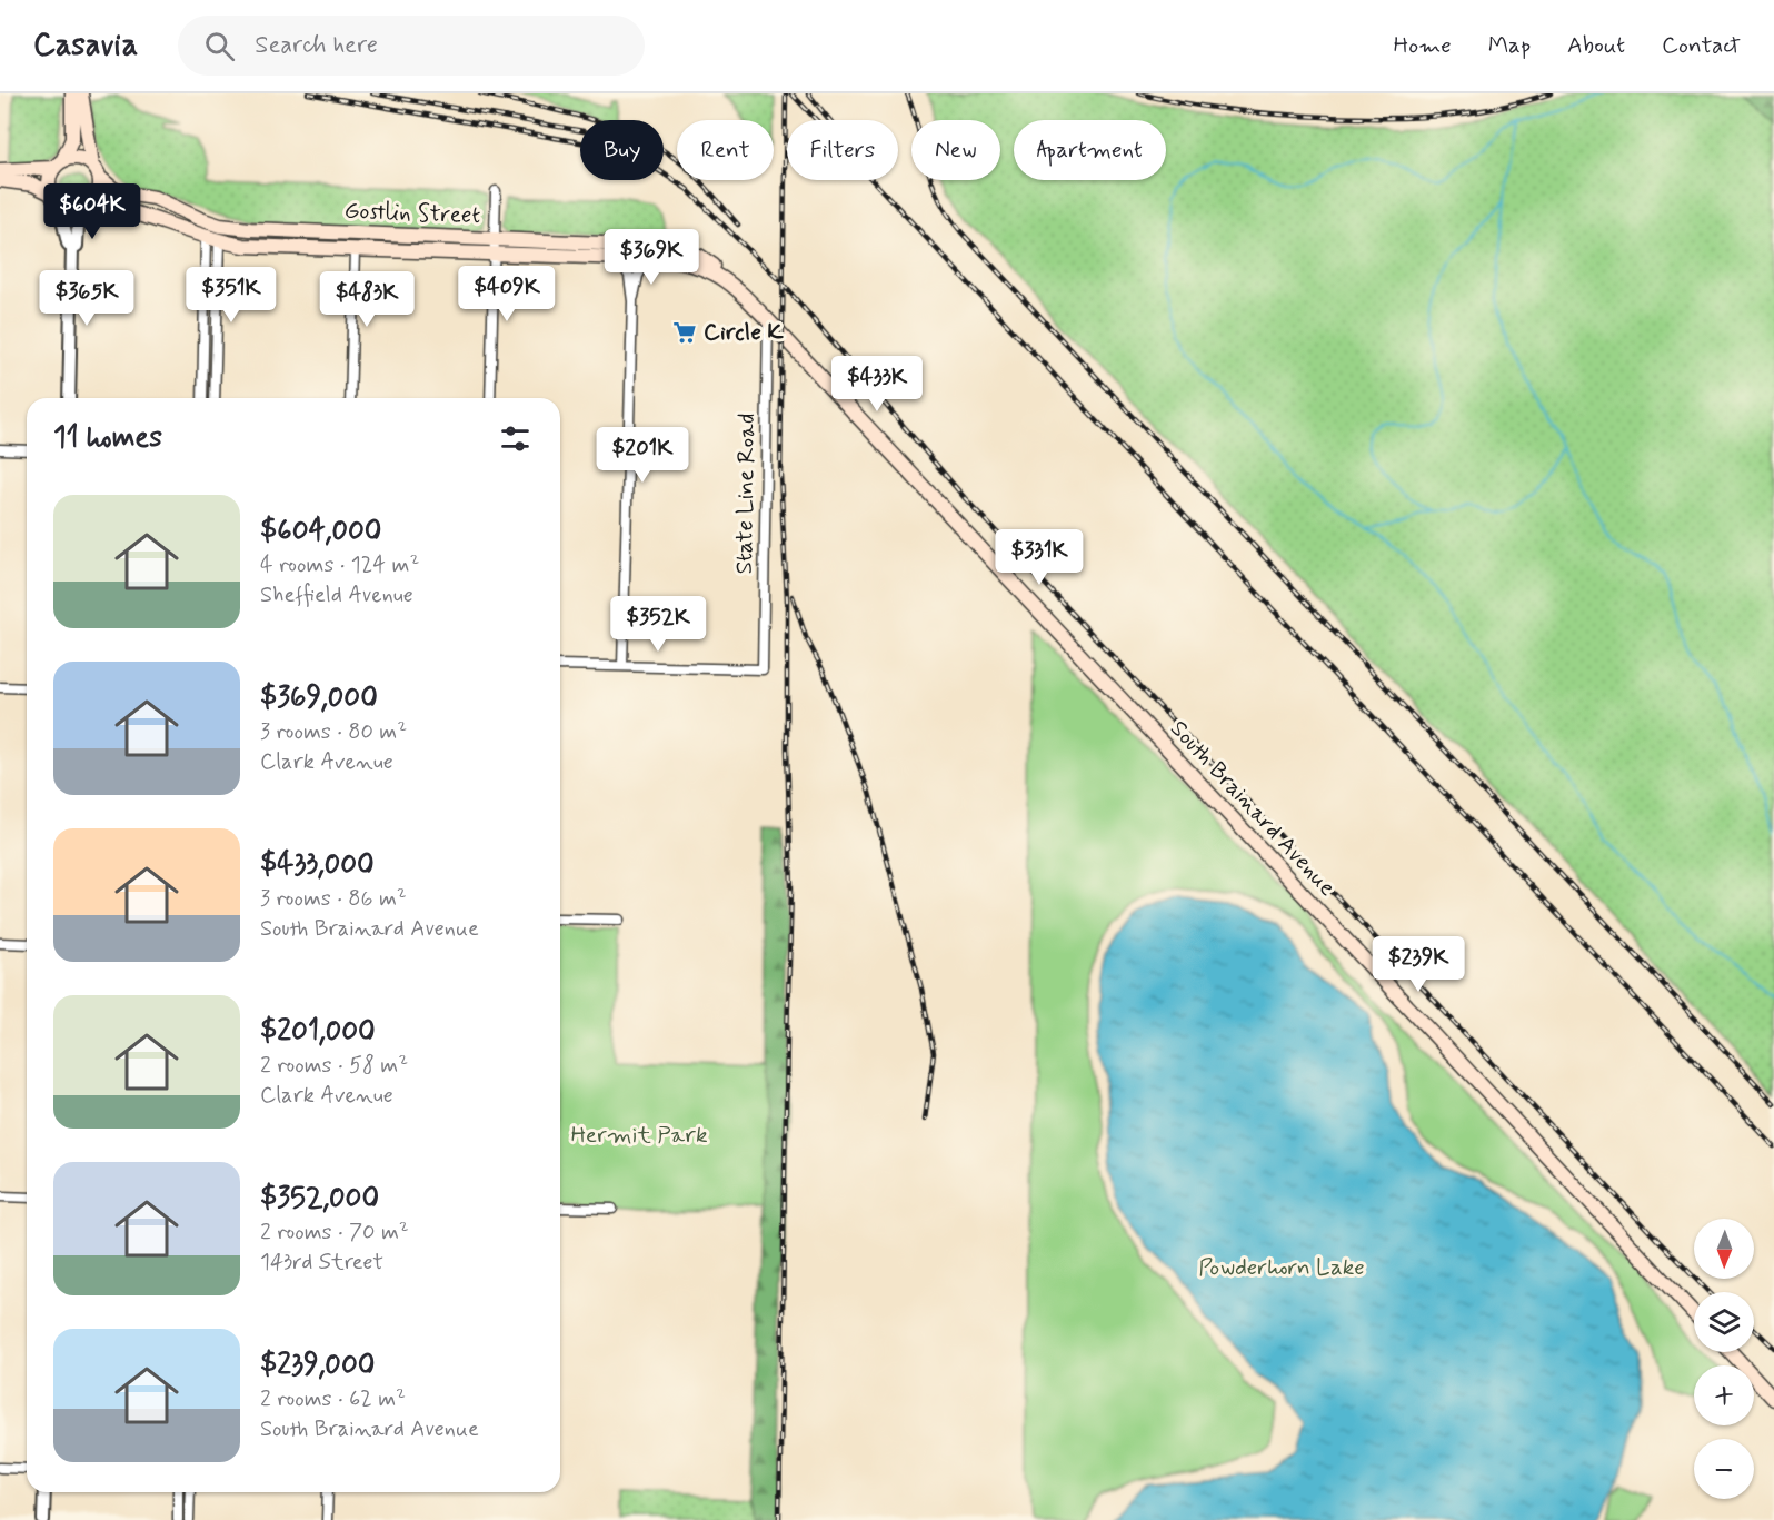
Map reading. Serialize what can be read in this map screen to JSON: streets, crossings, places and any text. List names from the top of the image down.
{
  "streets": {
    "main road": ["Gostlin Street", "South Brainard Avenue"],
    "street": ["State Line Road"]
  },
  "crossings": [
    ["Gostlin Street", "State Line Road"],
    ["Gostlin Street", "South Brainard Avenue"],
    ["State Line Road", "South Brainard Avenue"]
  ],
  "parks": ["Hermit Park", "Powderhorn Lake"],
  "places": {
    "supermarket": ["Circle K"]
  },
  "north": "bottom",
  "page": {
    "header": "Casavia",
    "search": "Search here",
    "nav": [
      "Home",
      "Map",
      "About",
      "Contact"
    ],
    "chip": [
      "Buy",
      "Rent",
      "Filters",
      "New",
      "Apartment"
    ],
    "price": [
      "$604K",
      "$369K",
      "$409K",
      "$351K",
      "$365K",
      "$483K",
      "$433K",
      "$201K",
      "$331K",
      "$352K",
      "$239K"
    ],
    "heading": "11 homes",
    "list": [
      {
        "name": "$604,000",
        "note": "4 rooms · 124 m² · Sheffield Avenue"
      },
      {
        "name": "$369,000",
        "note": "3 rooms · 80 m² · Clark Avenue"
      },
      {
        "name": "$433,000",
        "note": "3 rooms · 86 m² · South Brainard Avenue"
      },
      {
        "name": "$201,000",
        "note": "2 rooms · 58 m² · Clark Avenue"
      },
      {
        "name": "$352,000",
        "note": "2 rooms · 70 m² · 143rd Street"
      },
      {
        "name": "$239,000",
        "note": "2 rooms · 62 m² · South Brainard Avenue"
      }
    ],
    "map_buttons": ["+", "−"]
  }
}
